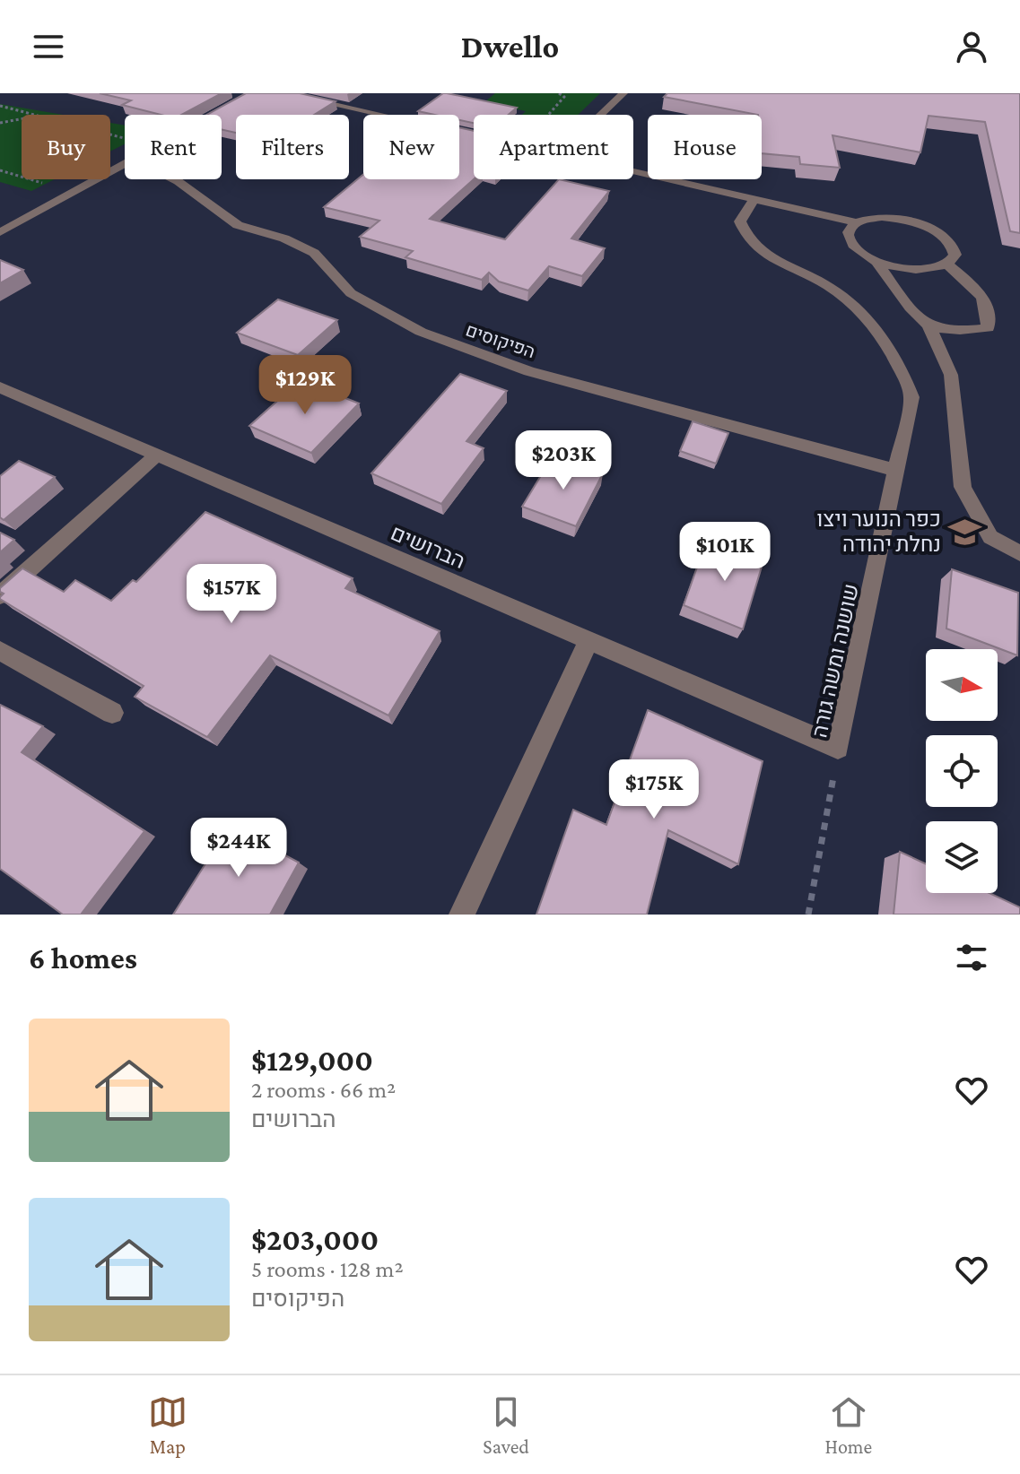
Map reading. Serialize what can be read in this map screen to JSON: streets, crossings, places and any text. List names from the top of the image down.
{
  "streets": {
    "street": ["הפיקוסים", "הברושים", "שושנה ומשה גורה"]
  },
  "crossings": [
    ["הפיקוסים", "שושנה ומשה גורה"],
    ["הברושים", "שושנה ומשה גורה"]
  ],
  "places": {
    "school or university": ["כפר הנוער ויצו נחלת יהודה"]
  },
  "north": "right",
  "page": {
    "header": "Dwello",
    "chip": [
      "Buy",
      "Rent",
      "Filters",
      "New",
      "Apartment",
      "House"
    ],
    "price": [
      "$129K",
      "$203K",
      "$101K",
      "$157K",
      "$175K",
      "$244K"
    ],
    "heading": "6 homes",
    "list": [
      {
        "name": "$129,000",
        "note": "2 rooms · 66 m² · הברושים"
      },
      {
        "name": "$203,000",
        "note": "5 rooms · 128 m² · הפיקוסים"
      }
    ],
    "tabs": ["Map", "Saved", "Home"]
  }
}
